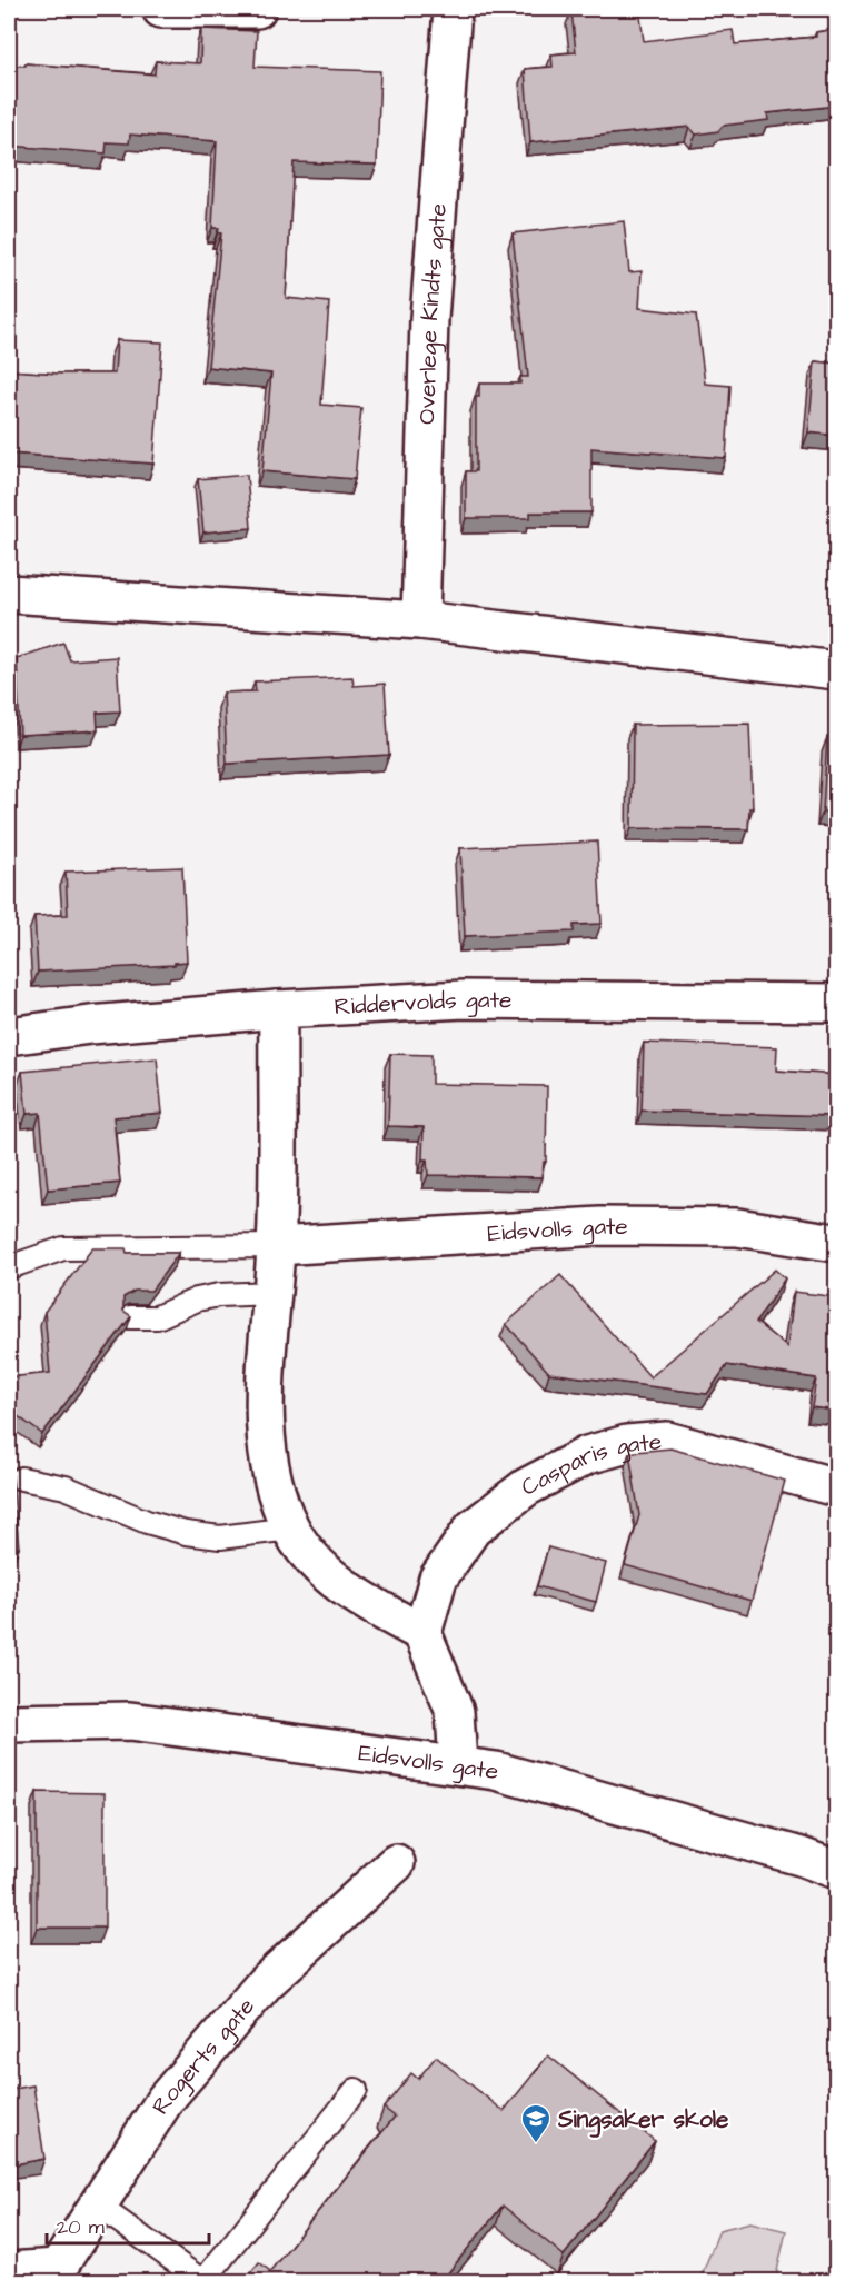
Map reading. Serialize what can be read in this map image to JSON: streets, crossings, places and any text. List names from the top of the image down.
{
  "streets": {
    "street": [
      "Overlege Kindts gate",
      "Riddervolds gate",
      "Eidsvolls gate",
      "Casparis gate",
      "Rogerts gate"
    ]
  },
  "places": {
    "school or university": ["Singsaker skole"]
  },
  "scale_bar": "20 m"
}
